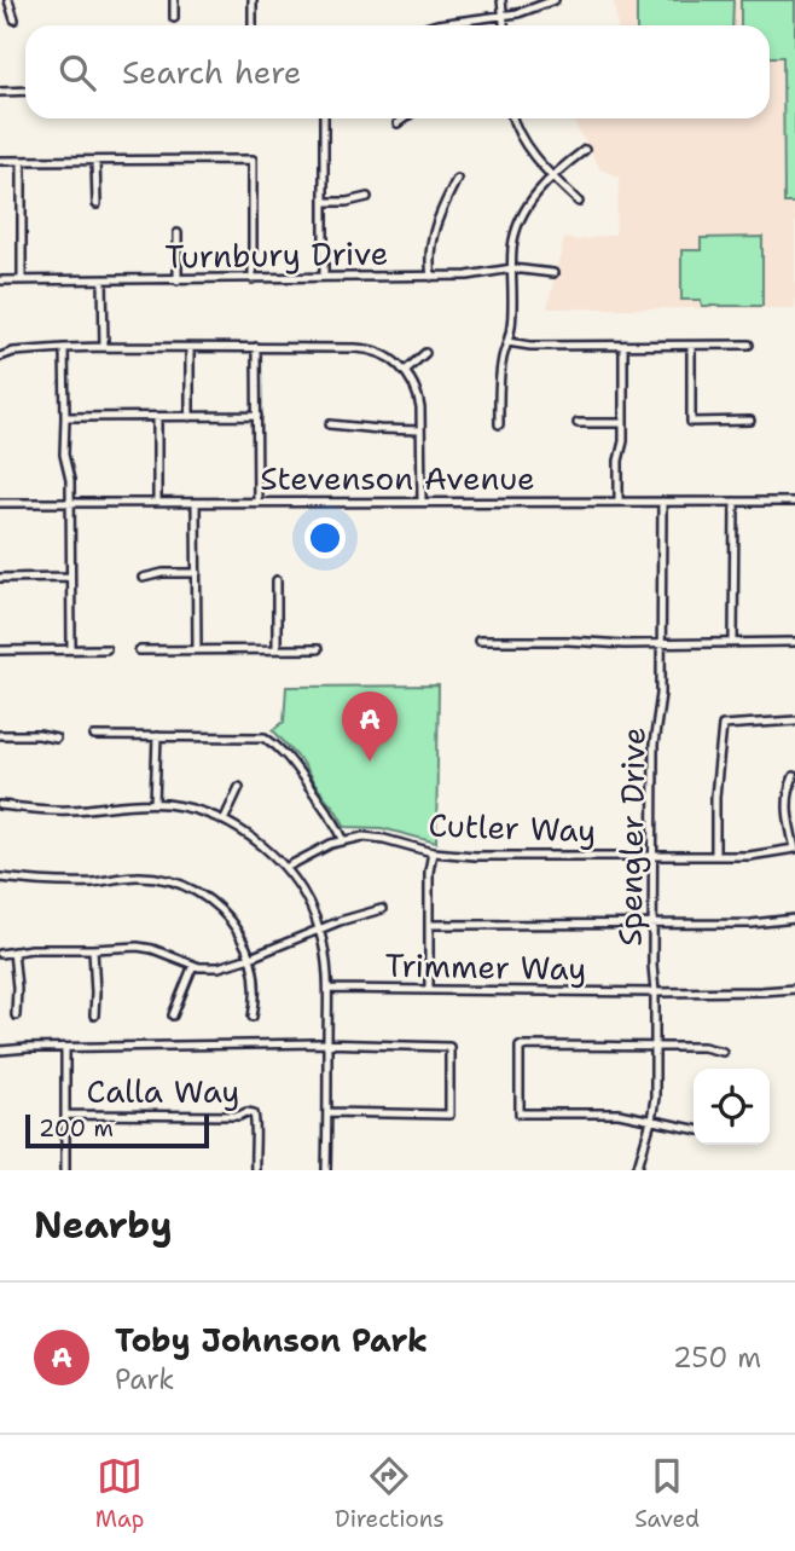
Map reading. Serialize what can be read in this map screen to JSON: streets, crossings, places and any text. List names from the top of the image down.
{
  "streets": {
    "street": [
      "Turnbury Drive",
      "Stevenson Avenue",
      "Cutler Way",
      "Spengler Drive",
      "Trimmer Way",
      "Calla Way"
    ]
  },
  "crossings": [
    ["Stevenson Avenue", "Spengler Drive"],
    ["Cutler Way", "Spengler Drive"],
    ["Spengler Drive", "Trimmer Way"]
  ],
  "scale_bar": "200 m",
  "page": {
    "search": "Search here",
    "pins": "A",
    "scale": "200 m",
    "heading": "Nearby",
    "list": [
      {
        "mark": "A",
        "name": "Toby Johnson Park",
        "note": "Park",
        "value": "250 m"
      }
    ],
    "nav": ["Map", "Directions", "Saved"]
  }
}
